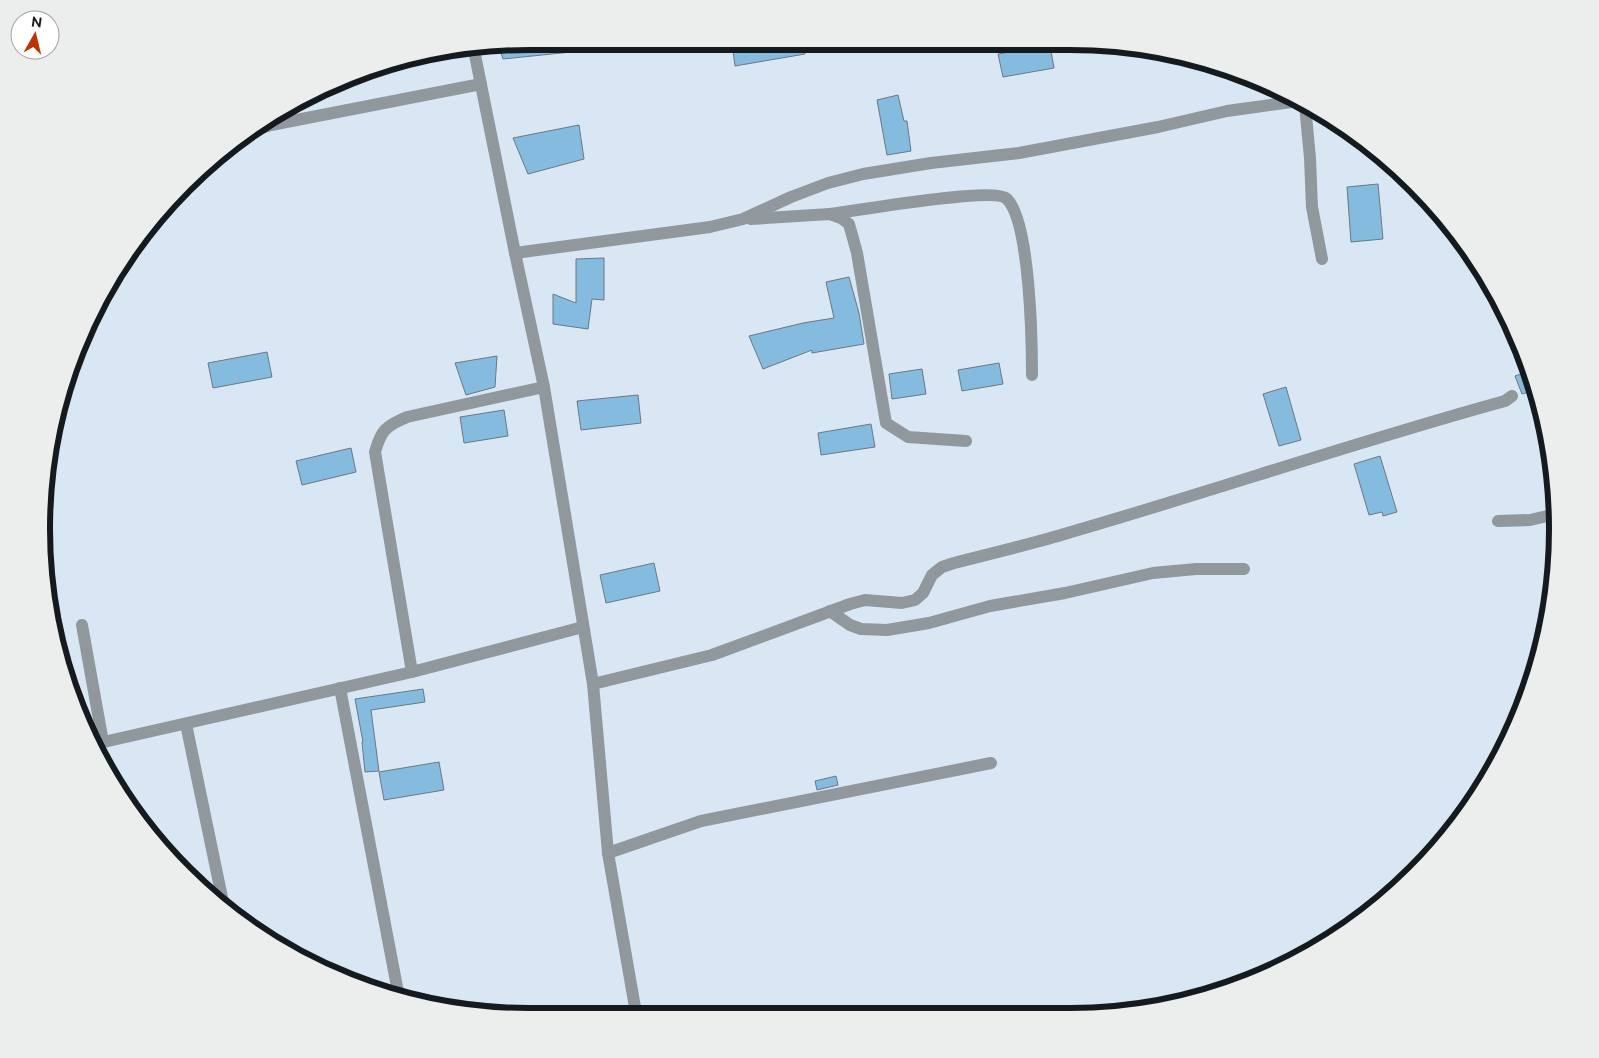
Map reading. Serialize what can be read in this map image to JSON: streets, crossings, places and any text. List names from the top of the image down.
{
  "north": "top"
}
